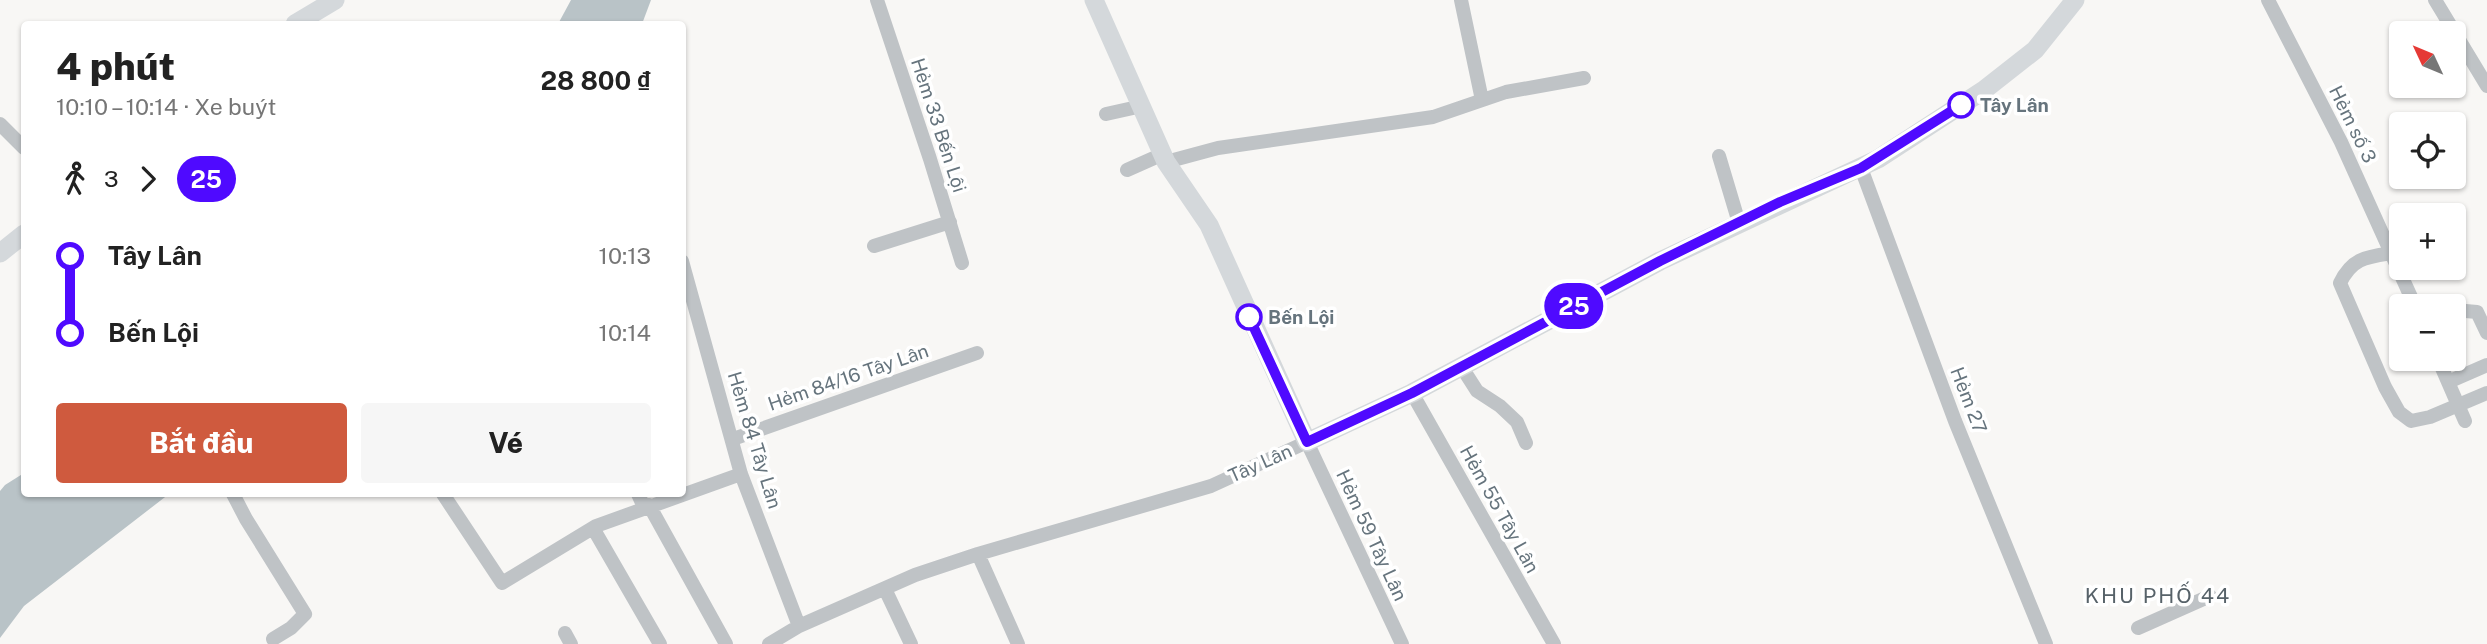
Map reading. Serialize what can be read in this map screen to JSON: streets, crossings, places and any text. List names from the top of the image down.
{
  "streets": {
    "street": [
      "Hẻm số 3",
      "Hẻm 33 Bến Lội",
      "Hẻm 84/16 Tây Lân",
      "Hẻm 27",
      "Hẻm 84 Tây Lân",
      "Tây Lân",
      "Hẻm 55 Tây Lân",
      "Hẻm 59 Tây Lân"
    ]
  },
  "crossings": [
    ["Hẻm 84/16 Tây Lân", "Hẻm 84 Tây Lân"],
    ["Hẻm 27", "Tây Lân"],
    ["Hẻm 84 Tây Lân", "Tây Lân"],
    ["Tây Lân", "Hẻm 55 Tây Lân"],
    ["Tây Lân", "Hẻm 59 Tây Lân"]
  ],
  "districts": ["KHU PHỐ 44"],
  "places": ["Tây Lân", "Bến Lội"],
  "lines": ["bus line 25"],
  "north": "top left",
  "page": {
    "on_map": "25",
    "map_buttons": ["+", "−"],
    "heading": ["4 phút", "10:10 – 10:14 · Xe buýt", "28 800 ₫"],
    "legs": ["3", "25"],
    "list": [
      {
        "name": "Tây Lân",
        "value": "10:13"
      },
      {
        "name": "Bến Lội",
        "value": "10:14"
      }
    ],
    "buttons": ["Bắt đầu", "Vé"]
  }
}
